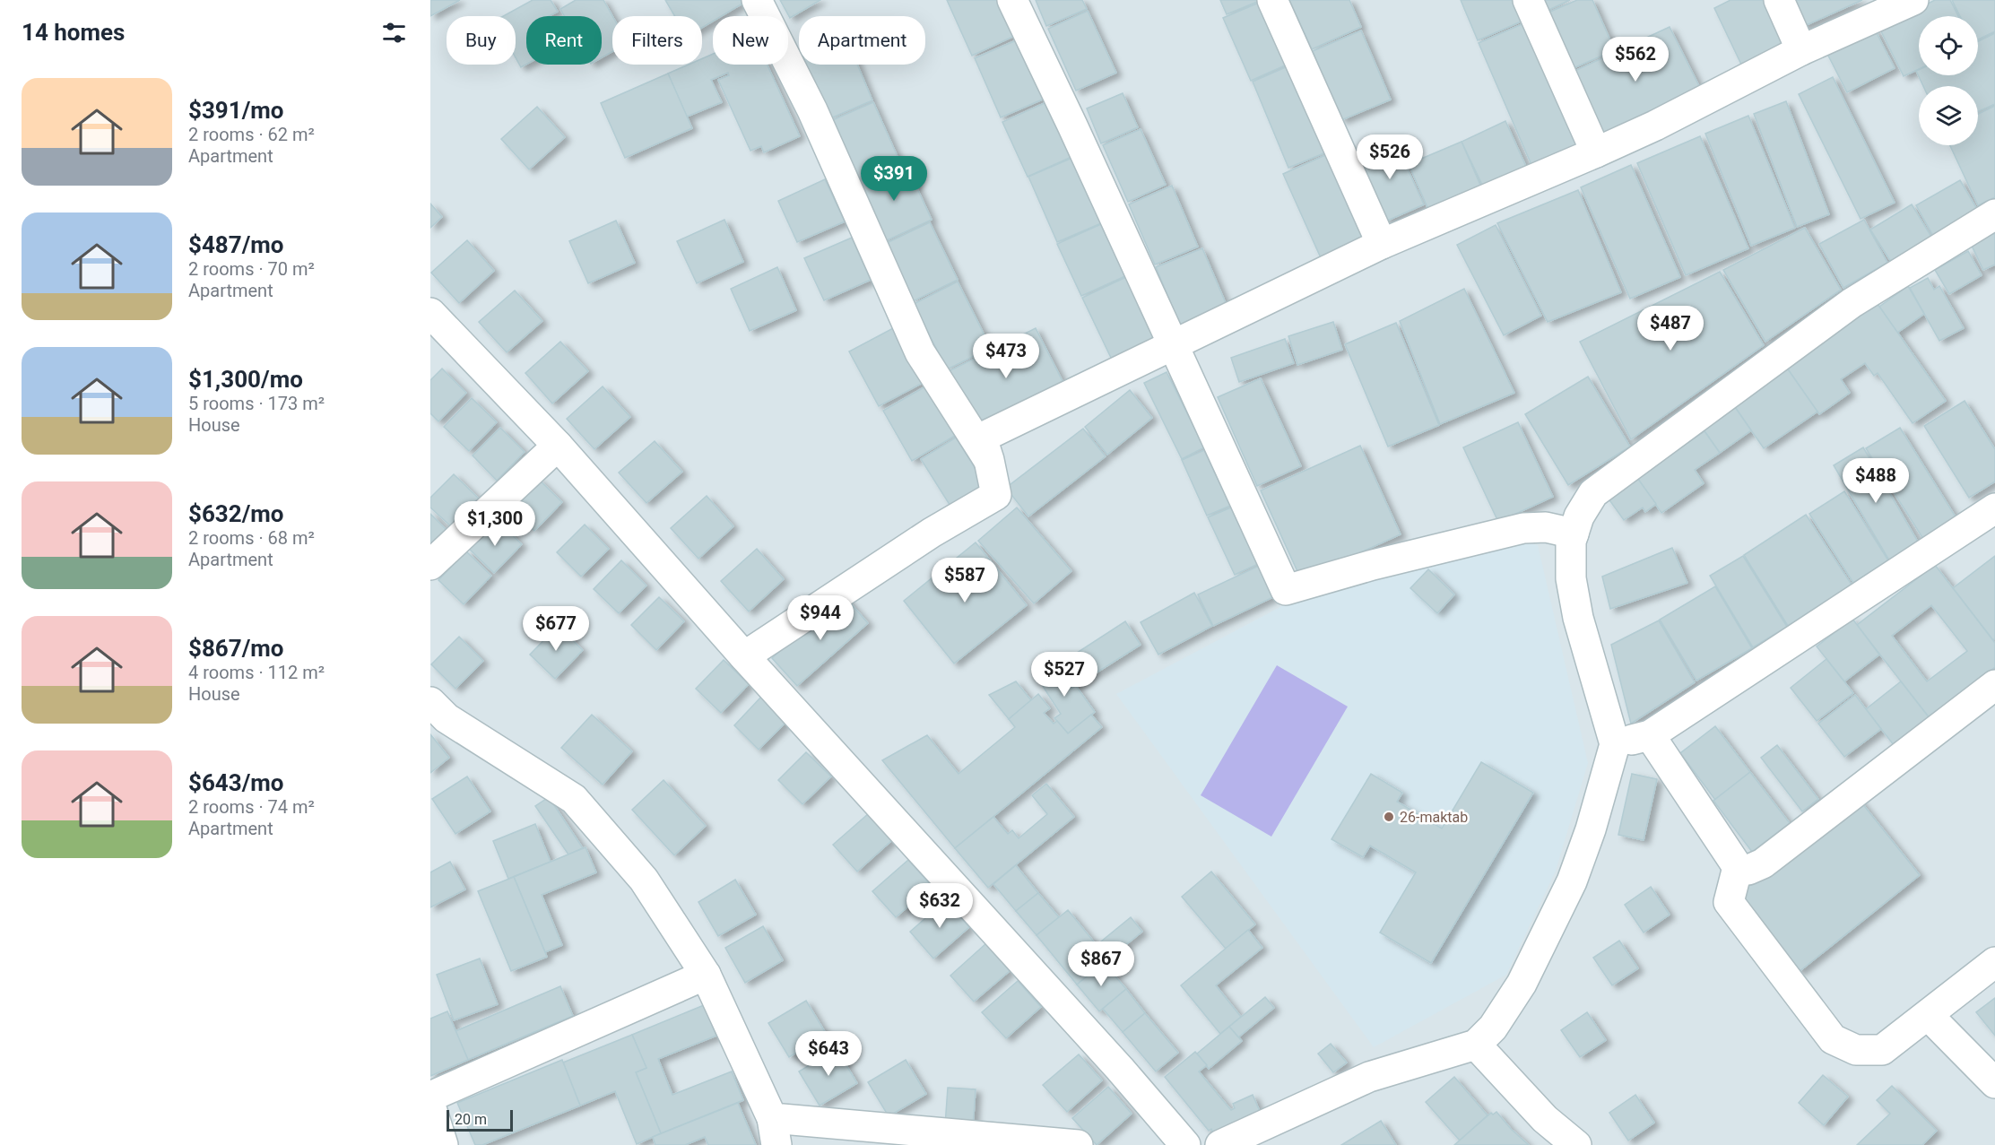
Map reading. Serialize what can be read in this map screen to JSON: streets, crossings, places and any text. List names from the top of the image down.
{
  "places": ["26-maktab"],
  "scale_bar": "20 m",
  "page": {
    "heading": "14 homes",
    "chip": [
      "Buy",
      "Rent",
      "Filters",
      "New",
      "Apartment"
    ],
    "price": [
      "$562",
      "$526",
      "$391",
      "$487",
      "$473",
      "$488",
      "$1,300",
      "$587",
      "$944",
      "$677",
      "$527",
      "$632",
      "$867",
      "$643"
    ],
    "list": [
      {
        "name": "$391/mo",
        "note": "2 rooms · 62 m² · Apartment"
      },
      {
        "name": "$487/mo",
        "note": "2 rooms · 70 m² · Apartment"
      },
      {
        "name": "$1,300/mo",
        "note": "5 rooms · 173 m² · House"
      },
      {
        "name": "$632/mo",
        "note": "2 rooms · 68 m² · Apartment"
      },
      {
        "name": "$867/mo",
        "note": "4 rooms · 112 m² · House"
      },
      {
        "name": "$643/mo",
        "note": "2 rooms · 74 m² · Apartment"
      }
    ],
    "scale": "20 m"
  }
}
